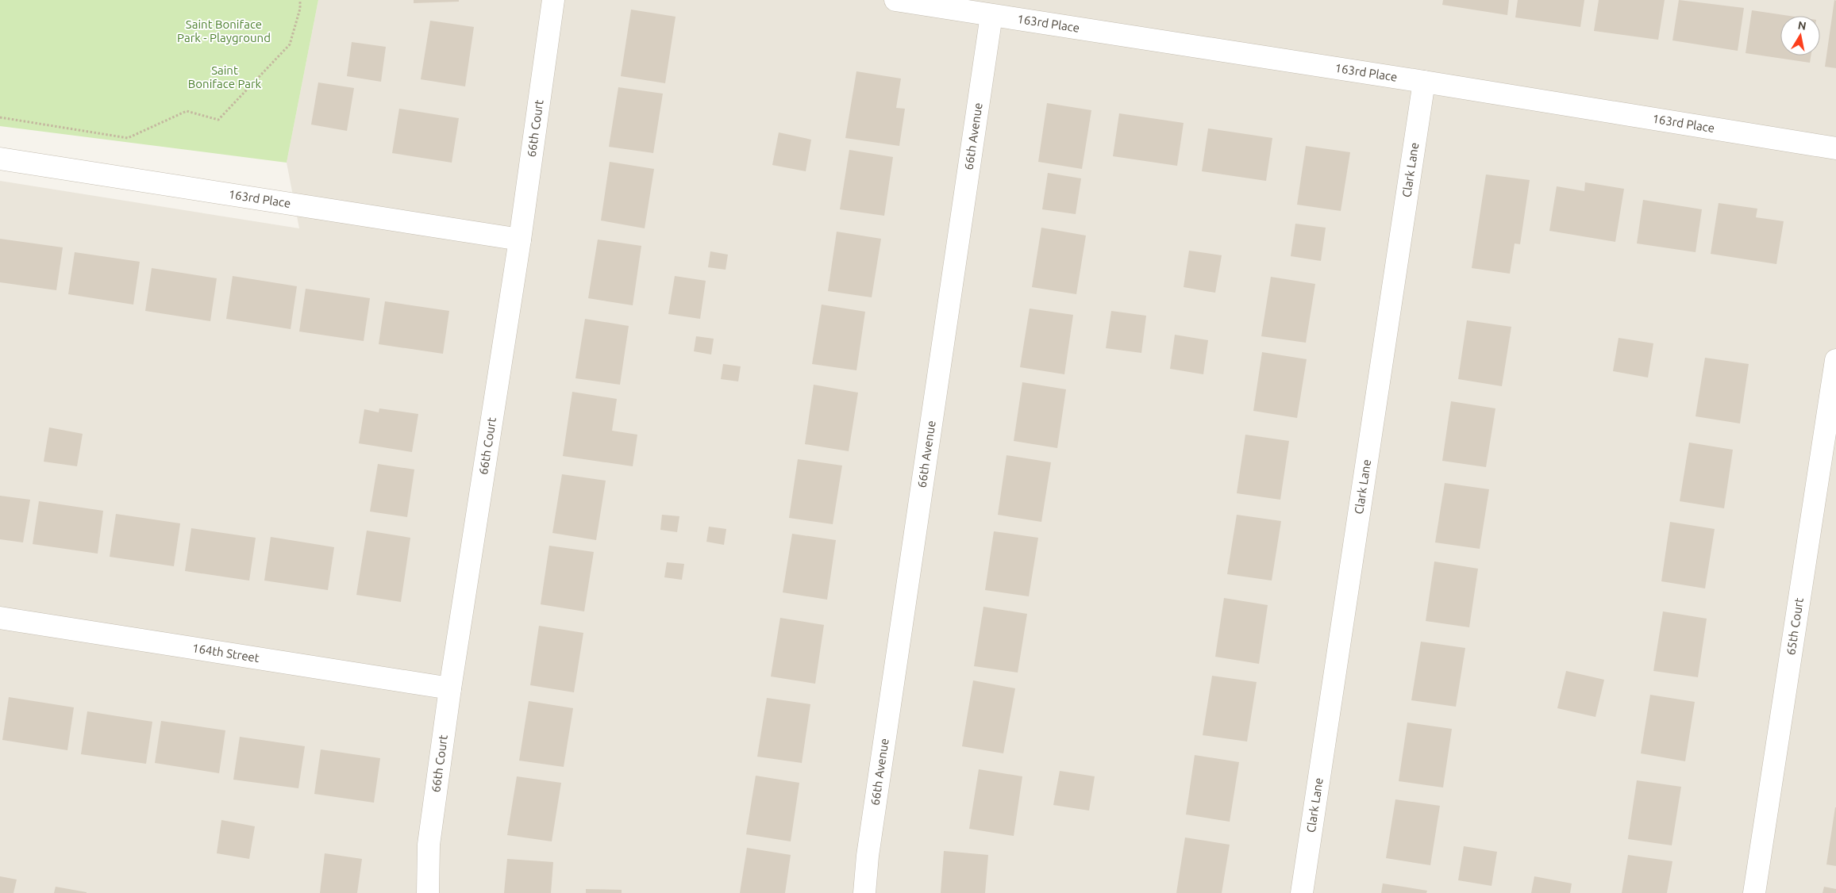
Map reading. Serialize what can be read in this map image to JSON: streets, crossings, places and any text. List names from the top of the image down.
{
  "streets": {
    "street": [
      "163rd Place",
      "66th Court",
      "66th Avenue",
      "Clark Lane",
      "65th Court",
      "164th Street"
    ]
  },
  "crossings": [
    ["163rd Place", "66th Court"],
    ["163rd Place", "66th Avenue"],
    ["163rd Place", "Clark Lane"],
    ["66th Court", "164th Street"]
  ],
  "parks": ["Saint Boniface Park - Playground", "Saint Boniface Park"],
  "north": "top"
}
